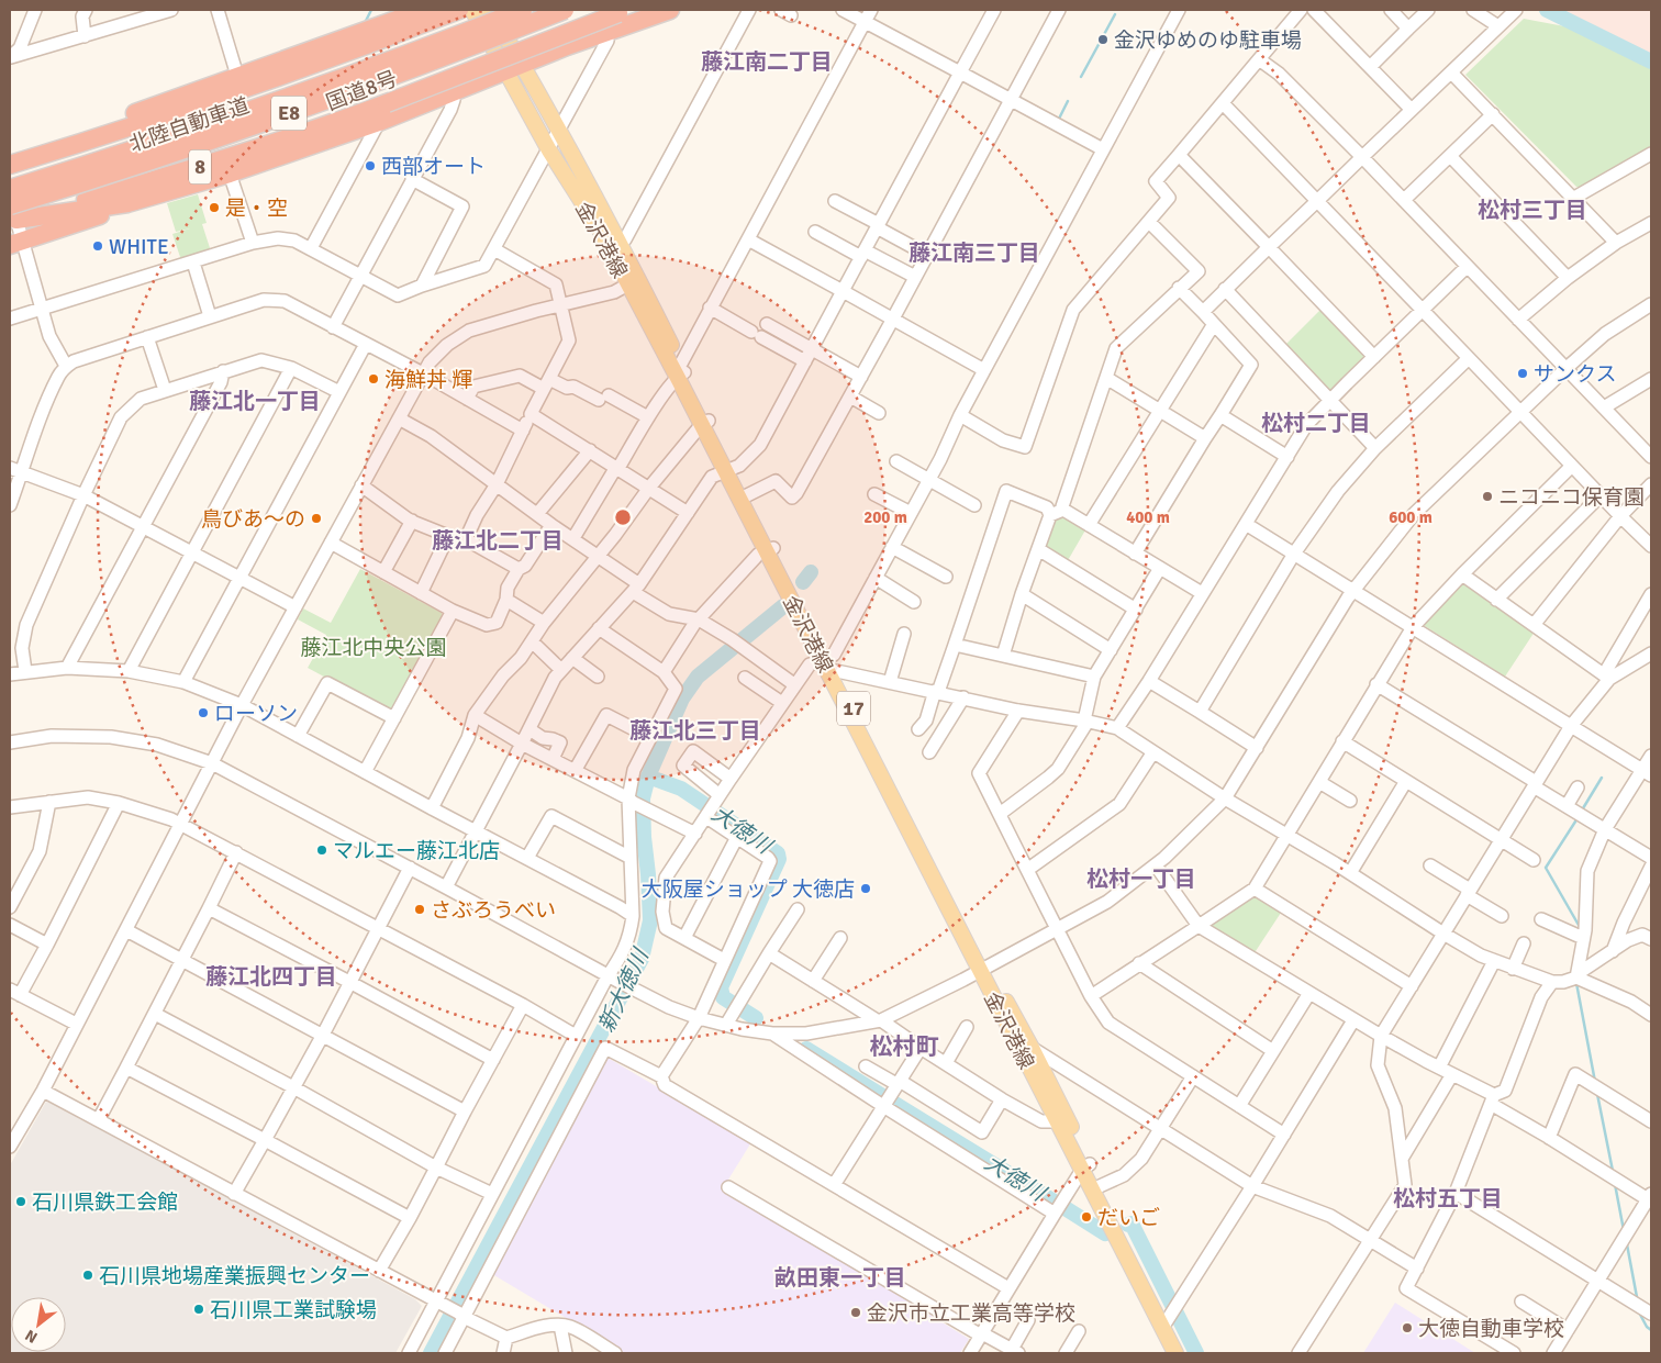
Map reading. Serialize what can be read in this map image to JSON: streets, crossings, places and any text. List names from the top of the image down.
{
  "streets": {
    "highway": [
      "国道8号",
      "E8",
      "北陸自動車道",
      "8"
    ],
    "main road": ["金沢港線", "17"]
  },
  "crossings": [
    ["国道8号", "北陸自動車道"]
  ],
  "districts": [
    "藤江南二丁目",
    "松村三丁目",
    "藤江南三丁目",
    "藤江北一丁目",
    "松村二丁目",
    "藤江北二丁目",
    "藤江北三丁目",
    "松村一丁目",
    "藤江北四丁目",
    "松村町",
    "松村五丁目",
    "畝田東一丁目"
  ],
  "water": ["大徳川", "新大徳川"],
  "parks": ["藤江北中央公園"],
  "places": [
    "金沢ゆめのゆ駐車場",
    "西部オート",
    "是・空",
    "WHITE",
    "サンクス",
    "海鮮丼 輝",
    "ニコニコ保育園",
    "鳥びあ〜の",
    "ローソン",
    "マルエー藤江北店",
    "大阪屋ショップ 大徳店",
    "さぶろうべい",
    "石川県鉄工会館",
    "だいご",
    "石川県地場産業振興センター",
    "石川県工業試験場",
    "金沢市立工業高等学校",
    "大徳自動車学校"
  ],
  "north": "bottom left",
  "rings": ["200 m", "400 m", "600 m"]
}
